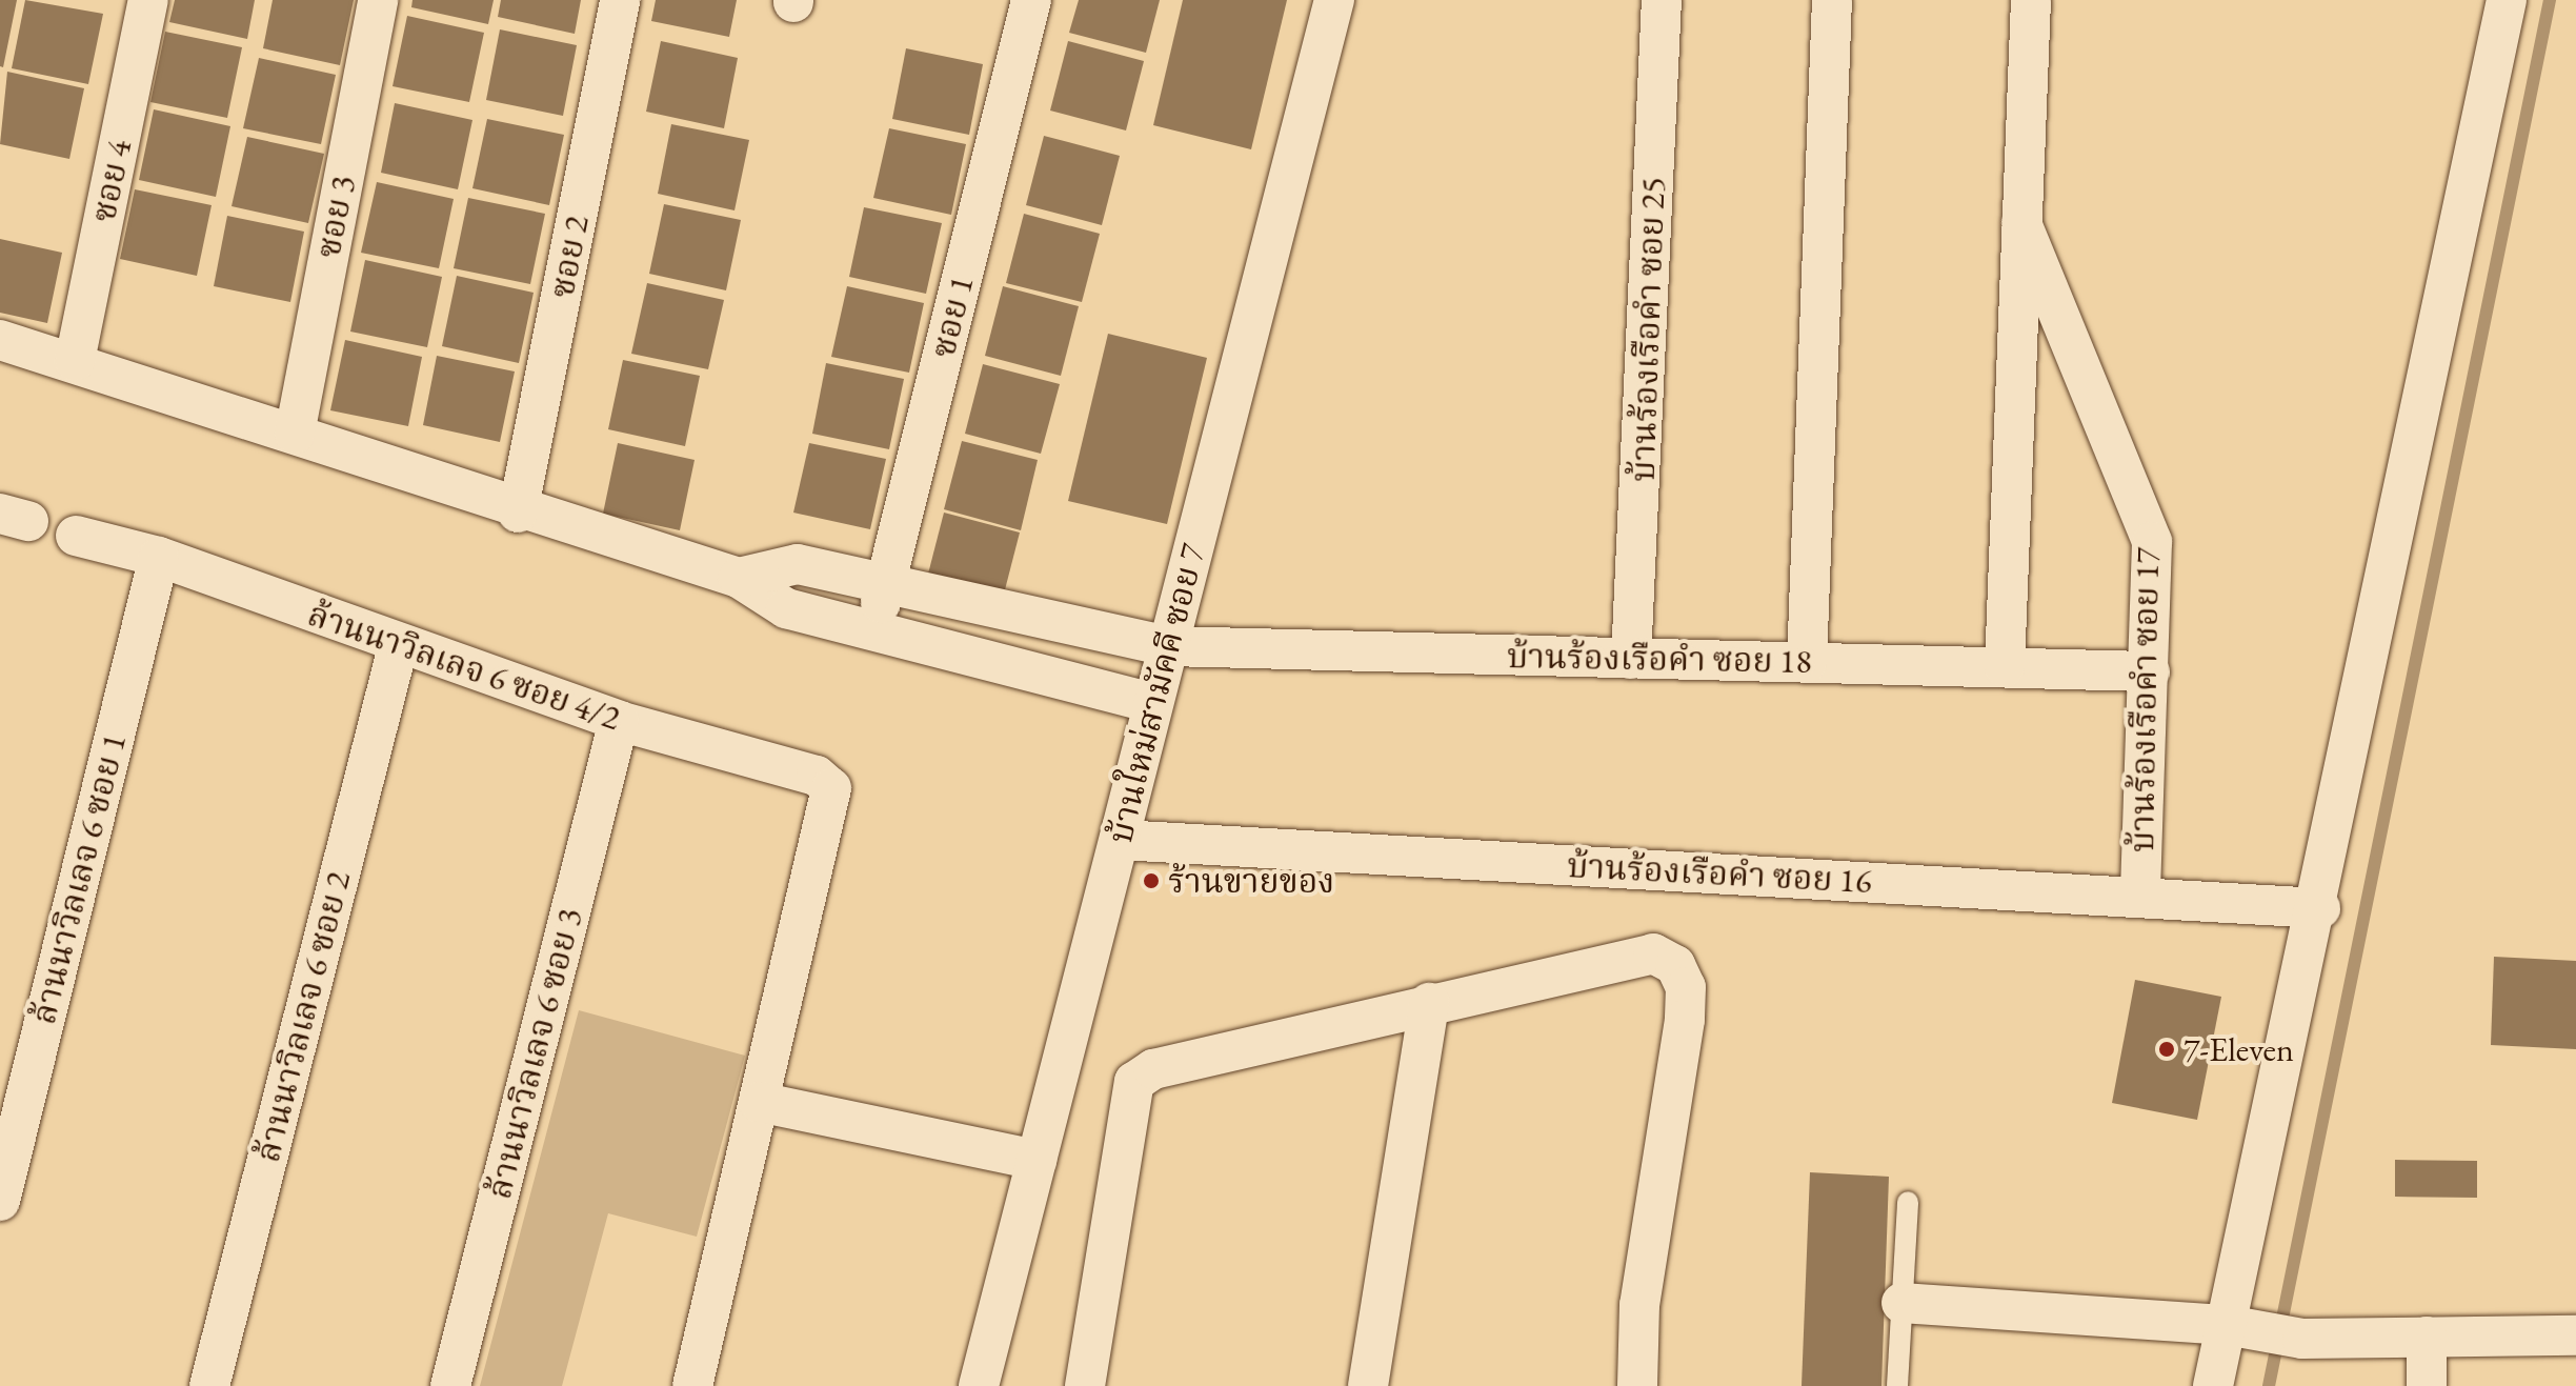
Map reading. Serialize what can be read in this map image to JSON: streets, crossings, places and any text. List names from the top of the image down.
{
  "streets": {
    "street": [
      "ซอย 4",
      "ซอย 3",
      "ซอย 2",
      "ซอย 1",
      "บ้านร้องเรือคำ ซอย 25",
      "บ้านร้องเรือคำ ซอย 18",
      "ล้านนาวิลเลจ 6 ซอย 4/2",
      "บ้านใหม่สามัคคี ซอย 7",
      "บ้านร้องเรือคำ ซอย 17",
      "บ้านร้องเรือคำ ซอย 16",
      "ล้านนาวิลเลจ 6 ซอย 1",
      "ล้านนาวิลเลจ 6 ซอย 2",
      "ล้านนาวิลเลจ 6 ซอย 3"
    ]
  },
  "crossings": [
    ["ซอย 1", "บ้านร้องเรือคำ ซอย 18"],
    ["บ้านร้องเรือคำ ซอย 25", "บ้านร้องเรือคำ ซอย 18"],
    ["บ้านร้องเรือคำ ซอย 18", "บ้านใหม่สามัคคี ซอย 7"],
    ["บ้านร้องเรือคำ ซอย 18", "บ้านร้องเรือคำ ซอย 17"],
    ["ล้านนาวิลเลจ 6 ซอย 4/2", "ล้านนาวิลเลจ 6 ซอย 1"],
    ["ล้านนาวิลเลจ 6 ซอย 4/2", "ล้านนาวิลเลจ 6 ซอย 2"],
    ["ล้านนาวิลเลจ 6 ซอย 4/2", "ล้านนาวิลเลจ 6 ซอย 3"],
    ["บ้านใหม่สามัคคี ซอย 7", "บ้านร้องเรือคำ ซอย 16"],
    ["บ้านร้องเรือคำ ซอย 17", "บ้านร้องเรือคำ ซอย 16"]
  ],
  "places": ["ร้านขายของ", "7-Eleven"]
}
